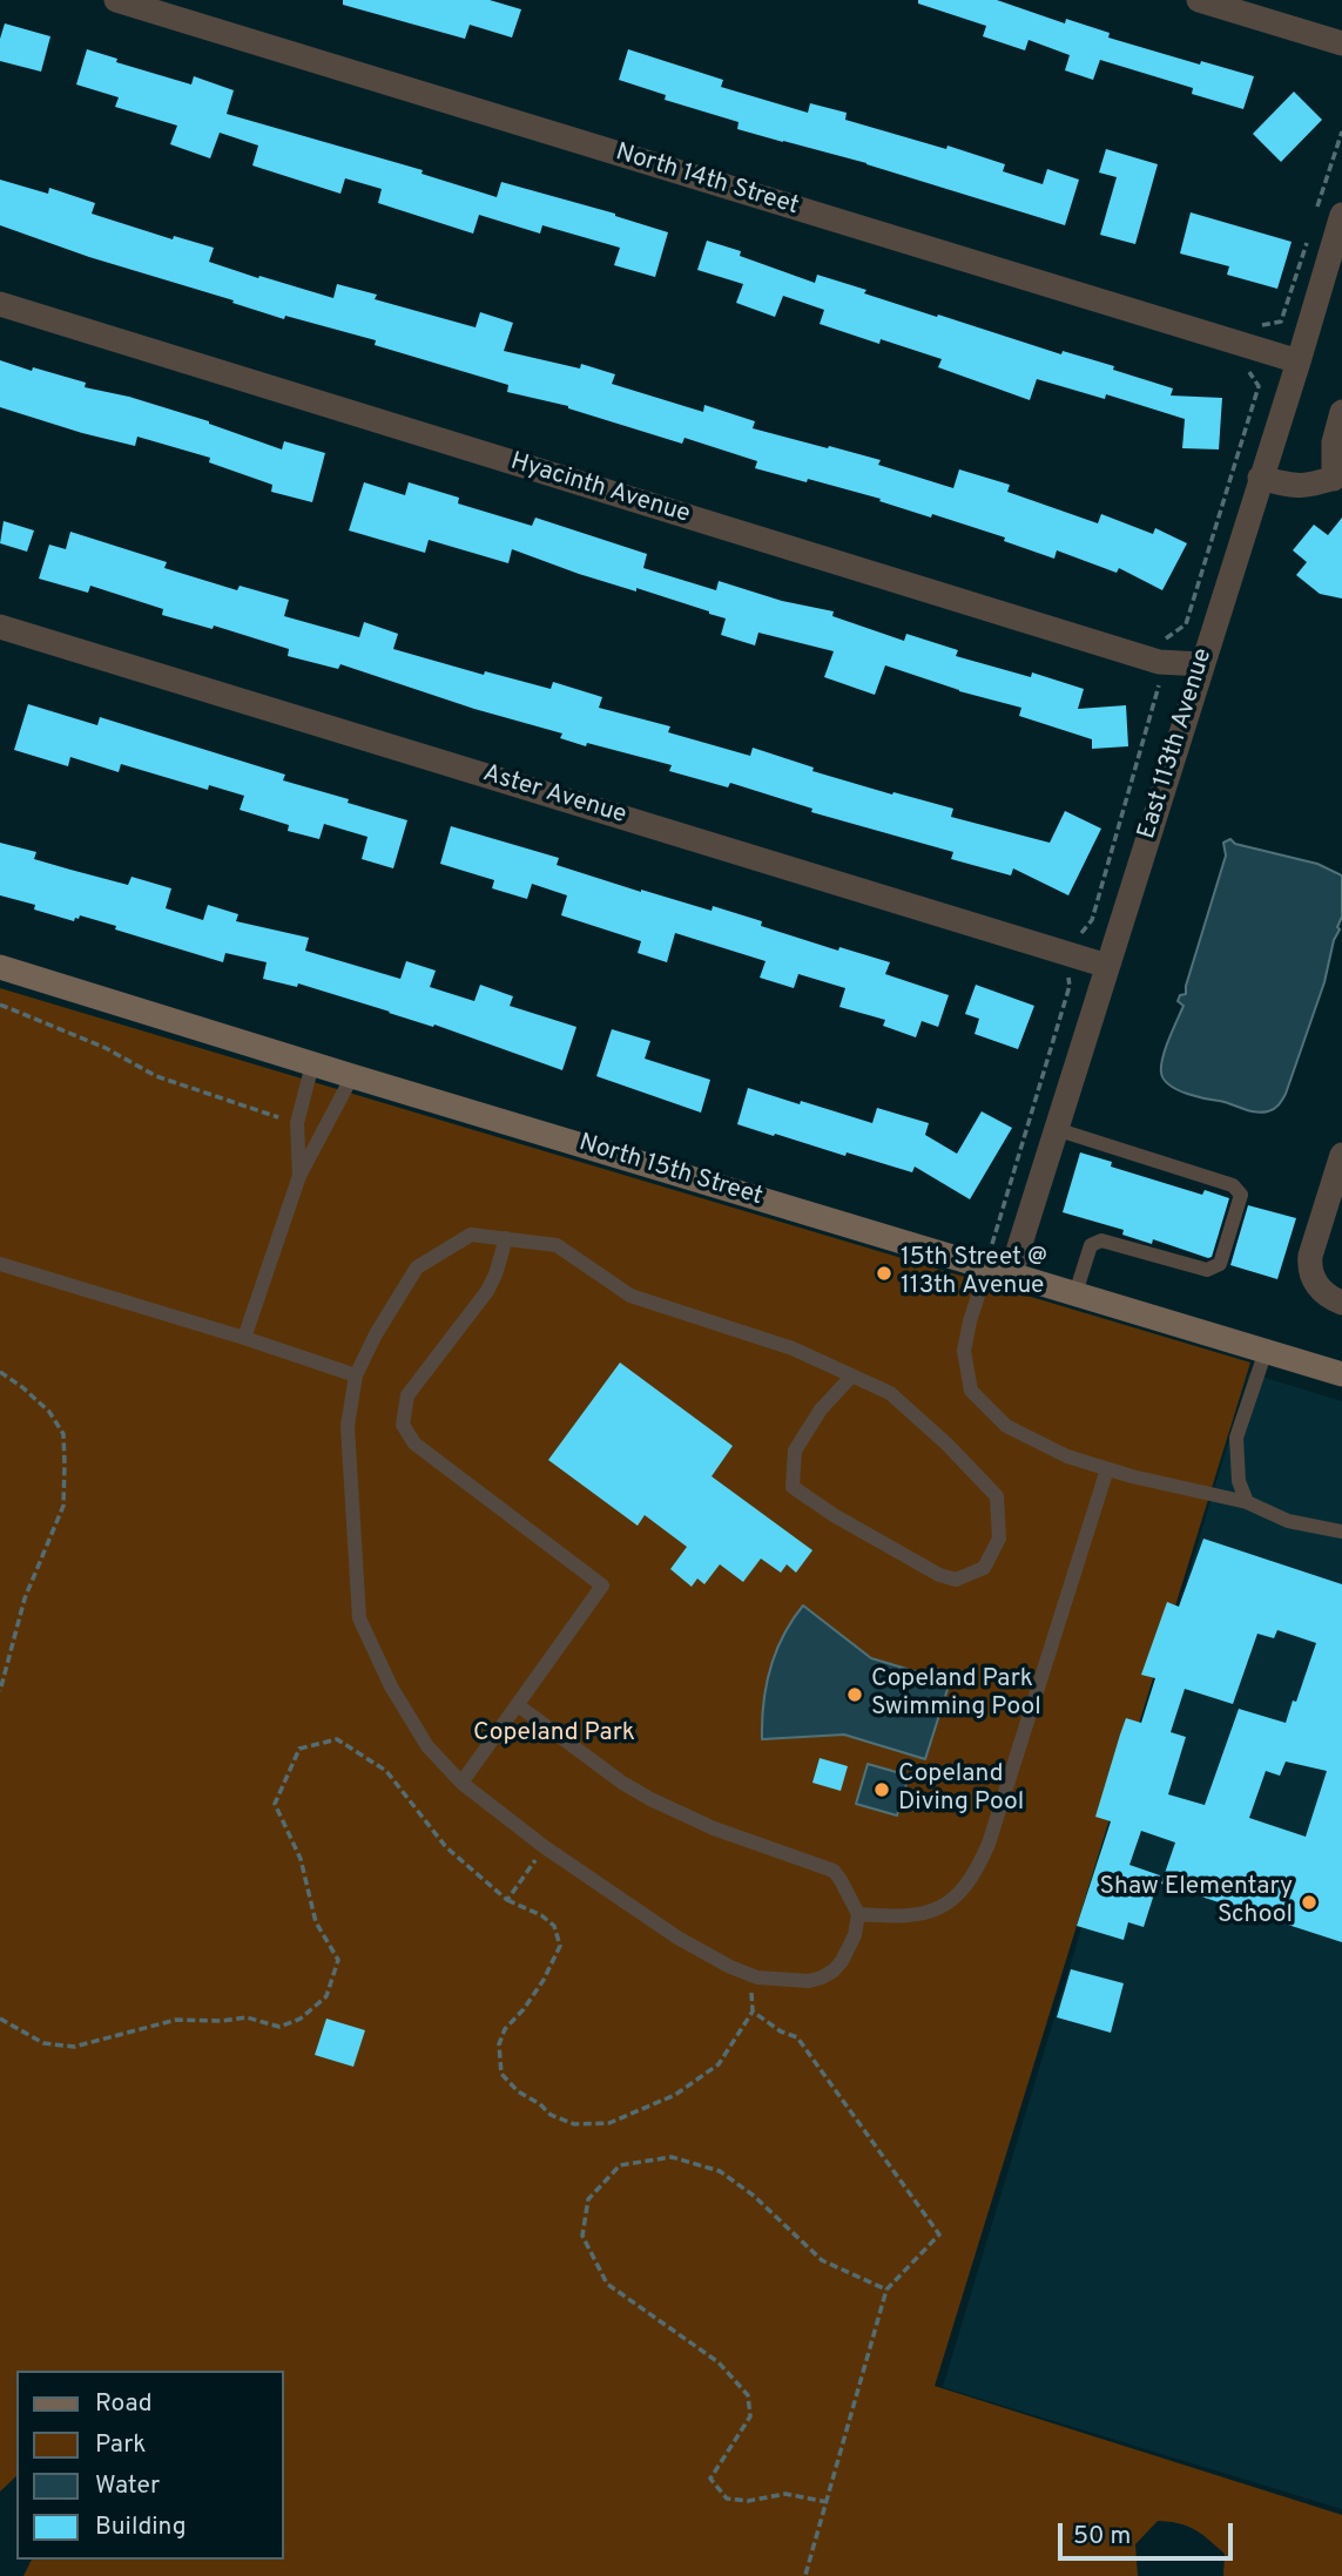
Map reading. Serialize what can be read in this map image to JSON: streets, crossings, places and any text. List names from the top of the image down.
{
  "streets": {
    "street": [
      "North 14th Street",
      "Hyacinth Avenue",
      "East 113th Avenue",
      "Aster Avenue",
      "North 15th Street"
    ]
  },
  "crossings": [
    ["North 14th Street", "East 113th Avenue"],
    ["Hyacinth Avenue", "East 113th Avenue"],
    ["East 113th Avenue", "Aster Avenue"],
    ["East 113th Avenue", "North 15th Street"]
  ],
  "parks": ["Copeland Park"],
  "places": [
    "15th Street @ 113th Avenue",
    "Copeland Park Swimming Pool",
    "Copeland Diving Pool",
    "Shaw Elementary School"
  ],
  "legend": [
    "Road",
    "Park",
    "Water",
    "Building"
  ],
  "scale_bar": "50 m"
}
